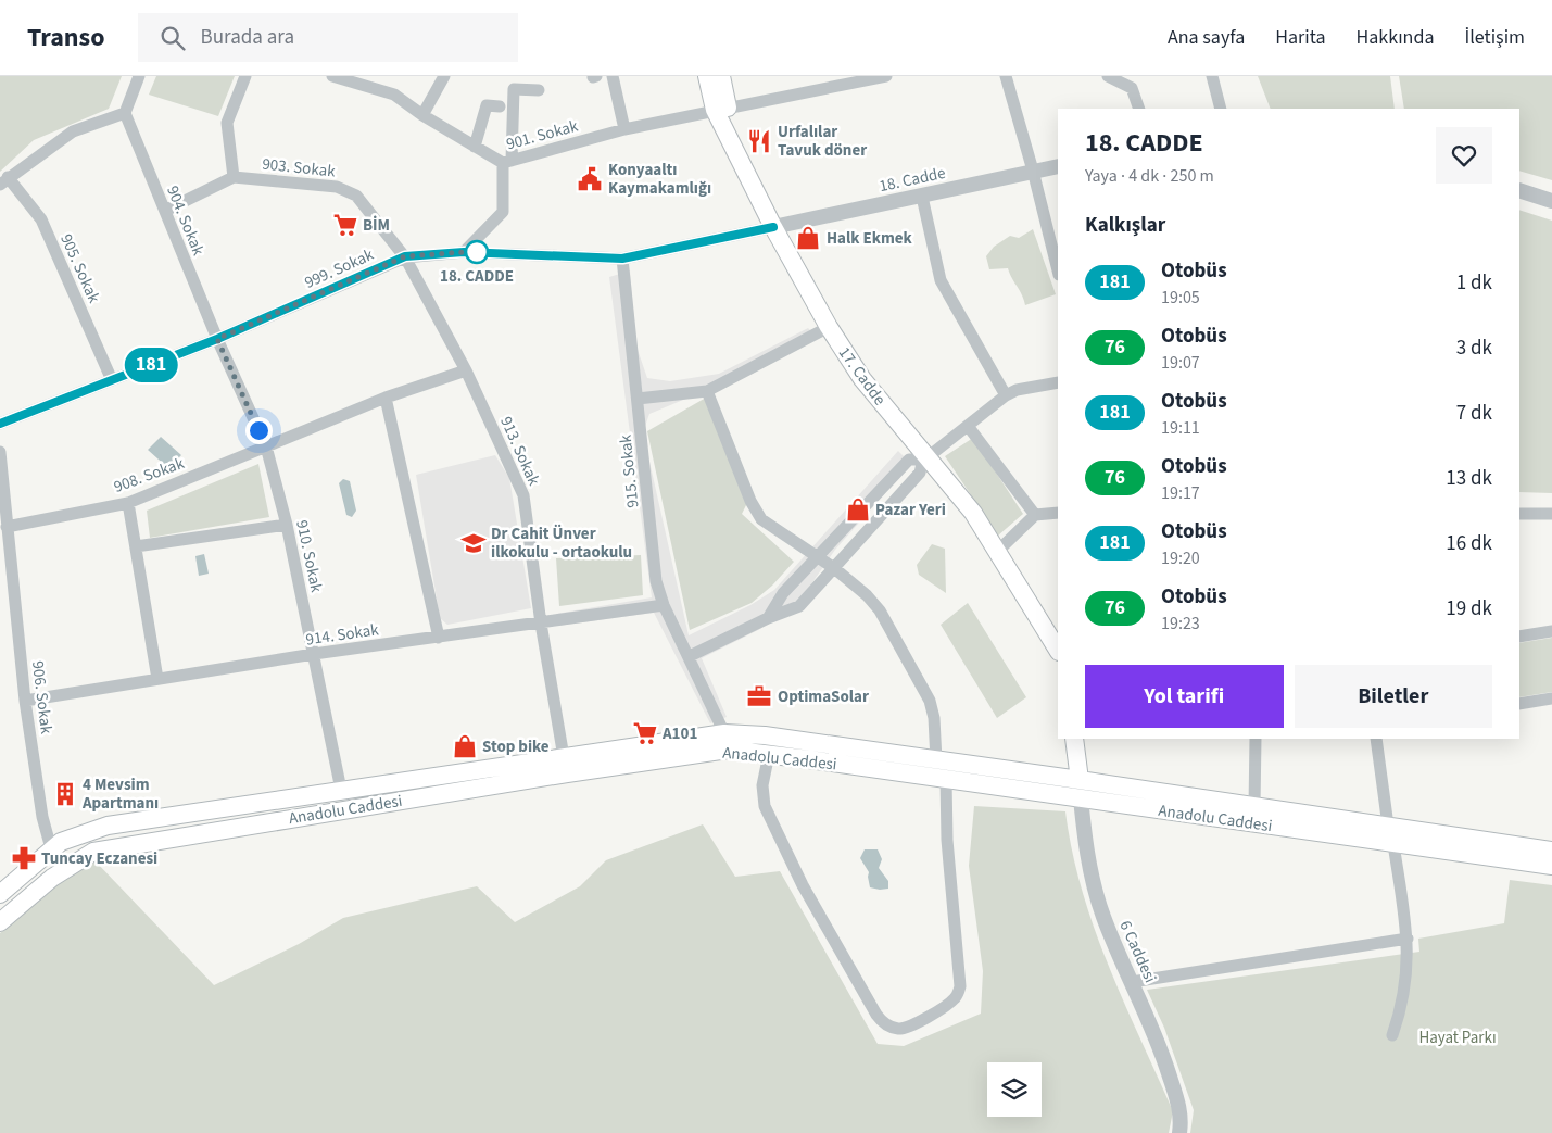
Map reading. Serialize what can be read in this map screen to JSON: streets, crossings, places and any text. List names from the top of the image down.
{
  "streets": {
    "main road": ["17. Cadde", "Anadolu Caddesi"],
    "street": [
      "901. Sokak",
      "903. Sokak",
      "18. Cadde",
      "904. Sokak",
      "905. Sokak",
      "999. Sokak",
      "913. Sokak",
      "915. Sokak",
      "908. Sokak",
      "910. Sokak",
      "914. Sokak",
      "906. Sokak",
      "6 Caddesi"
    ]
  },
  "crossings": [
    ["901. Sokak", "17. Cadde"],
    ["903. Sokak", "999. Sokak"],
    ["903. Sokak", "913. Sokak"],
    ["18. Cadde", "999. Sokak"],
    ["18. Cadde", "17. Cadde"],
    ["904. Sokak", "999. Sokak"],
    ["904. Sokak", "910. Sokak"],
    ["905. Sokak", "999. Sokak"],
    ["999. Sokak", "17. Cadde"],
    ["999. Sokak", "913. Sokak"],
    ["999. Sokak", "915. Sokak"],
    ["999. Sokak", "910. Sokak"],
    ["913. Sokak", "908. Sokak"],
    ["913. Sokak", "914. Sokak"],
    ["913. Sokak", "Anadolu Caddesi"],
    ["915. Sokak", "914. Sokak"],
    ["915. Sokak", "Anadolu Caddesi"],
    ["908. Sokak", "910. Sokak"],
    ["908. Sokak", "906. Sokak"],
    ["910. Sokak", "914. Sokak"],
    ["910. Sokak", "Anadolu Caddesi"],
    ["914. Sokak", "906. Sokak"],
    ["906. Sokak", "Anadolu Caddesi"],
    ["Anadolu Caddesi", "6 Caddesi"]
  ],
  "parks": ["Hayat Parkı"],
  "places": {
    "restaurant": ["Urfalılar Tavuk döner"],
    "public building": ["Konyaaltı Kaymakamlığı"],
    "supermarket": ["BİM", "A101"],
    "shop": ["Halk Ekmek", "Pazar Yeri", "Stop bike"],
    "other": ["18. CADDE"],
    "school or university": ["Dr Cahit Ünver ilkokulu - ortaokulu"],
    "office": ["OptimaSolar"],
    "building": ["4 Mevsim Apartmanı"],
    "pharmacy": ["Tuncay Eczanesi"]
  },
  "lines": ["bus line 181"],
  "page": {
    "header": "Transo",
    "search": "Burada ara",
    "nav": [
      "Ana sayfa",
      "Harita",
      "Hakkında",
      "İletişim"
    ],
    "on_map": "181",
    "heading": [
      ["18. CADDE", "Yaya · 4 dk · 250 m"],
      "Kalkışlar"
    ],
    "list": [
      {
        "mark": "181",
        "name": "Otobüs",
        "note": "19:05",
        "value": "1 dk"
      },
      {
        "mark": "76",
        "name": "Otobüs",
        "note": "19:07",
        "value": "3 dk"
      },
      {
        "mark": "181",
        "name": "Otobüs",
        "note": "19:11",
        "value": "7 dk"
      },
      {
        "mark": "76",
        "name": "Otobüs",
        "note": "19:17",
        "value": "13 dk"
      },
      {
        "mark": "181",
        "name": "Otobüs",
        "note": "19:20",
        "value": "16 dk"
      },
      {
        "mark": "76",
        "name": "Otobüs",
        "note": "19:23",
        "value": "19 dk"
      }
    ],
    "buttons": ["Yol tarifi", "Biletler"]
  }
}
